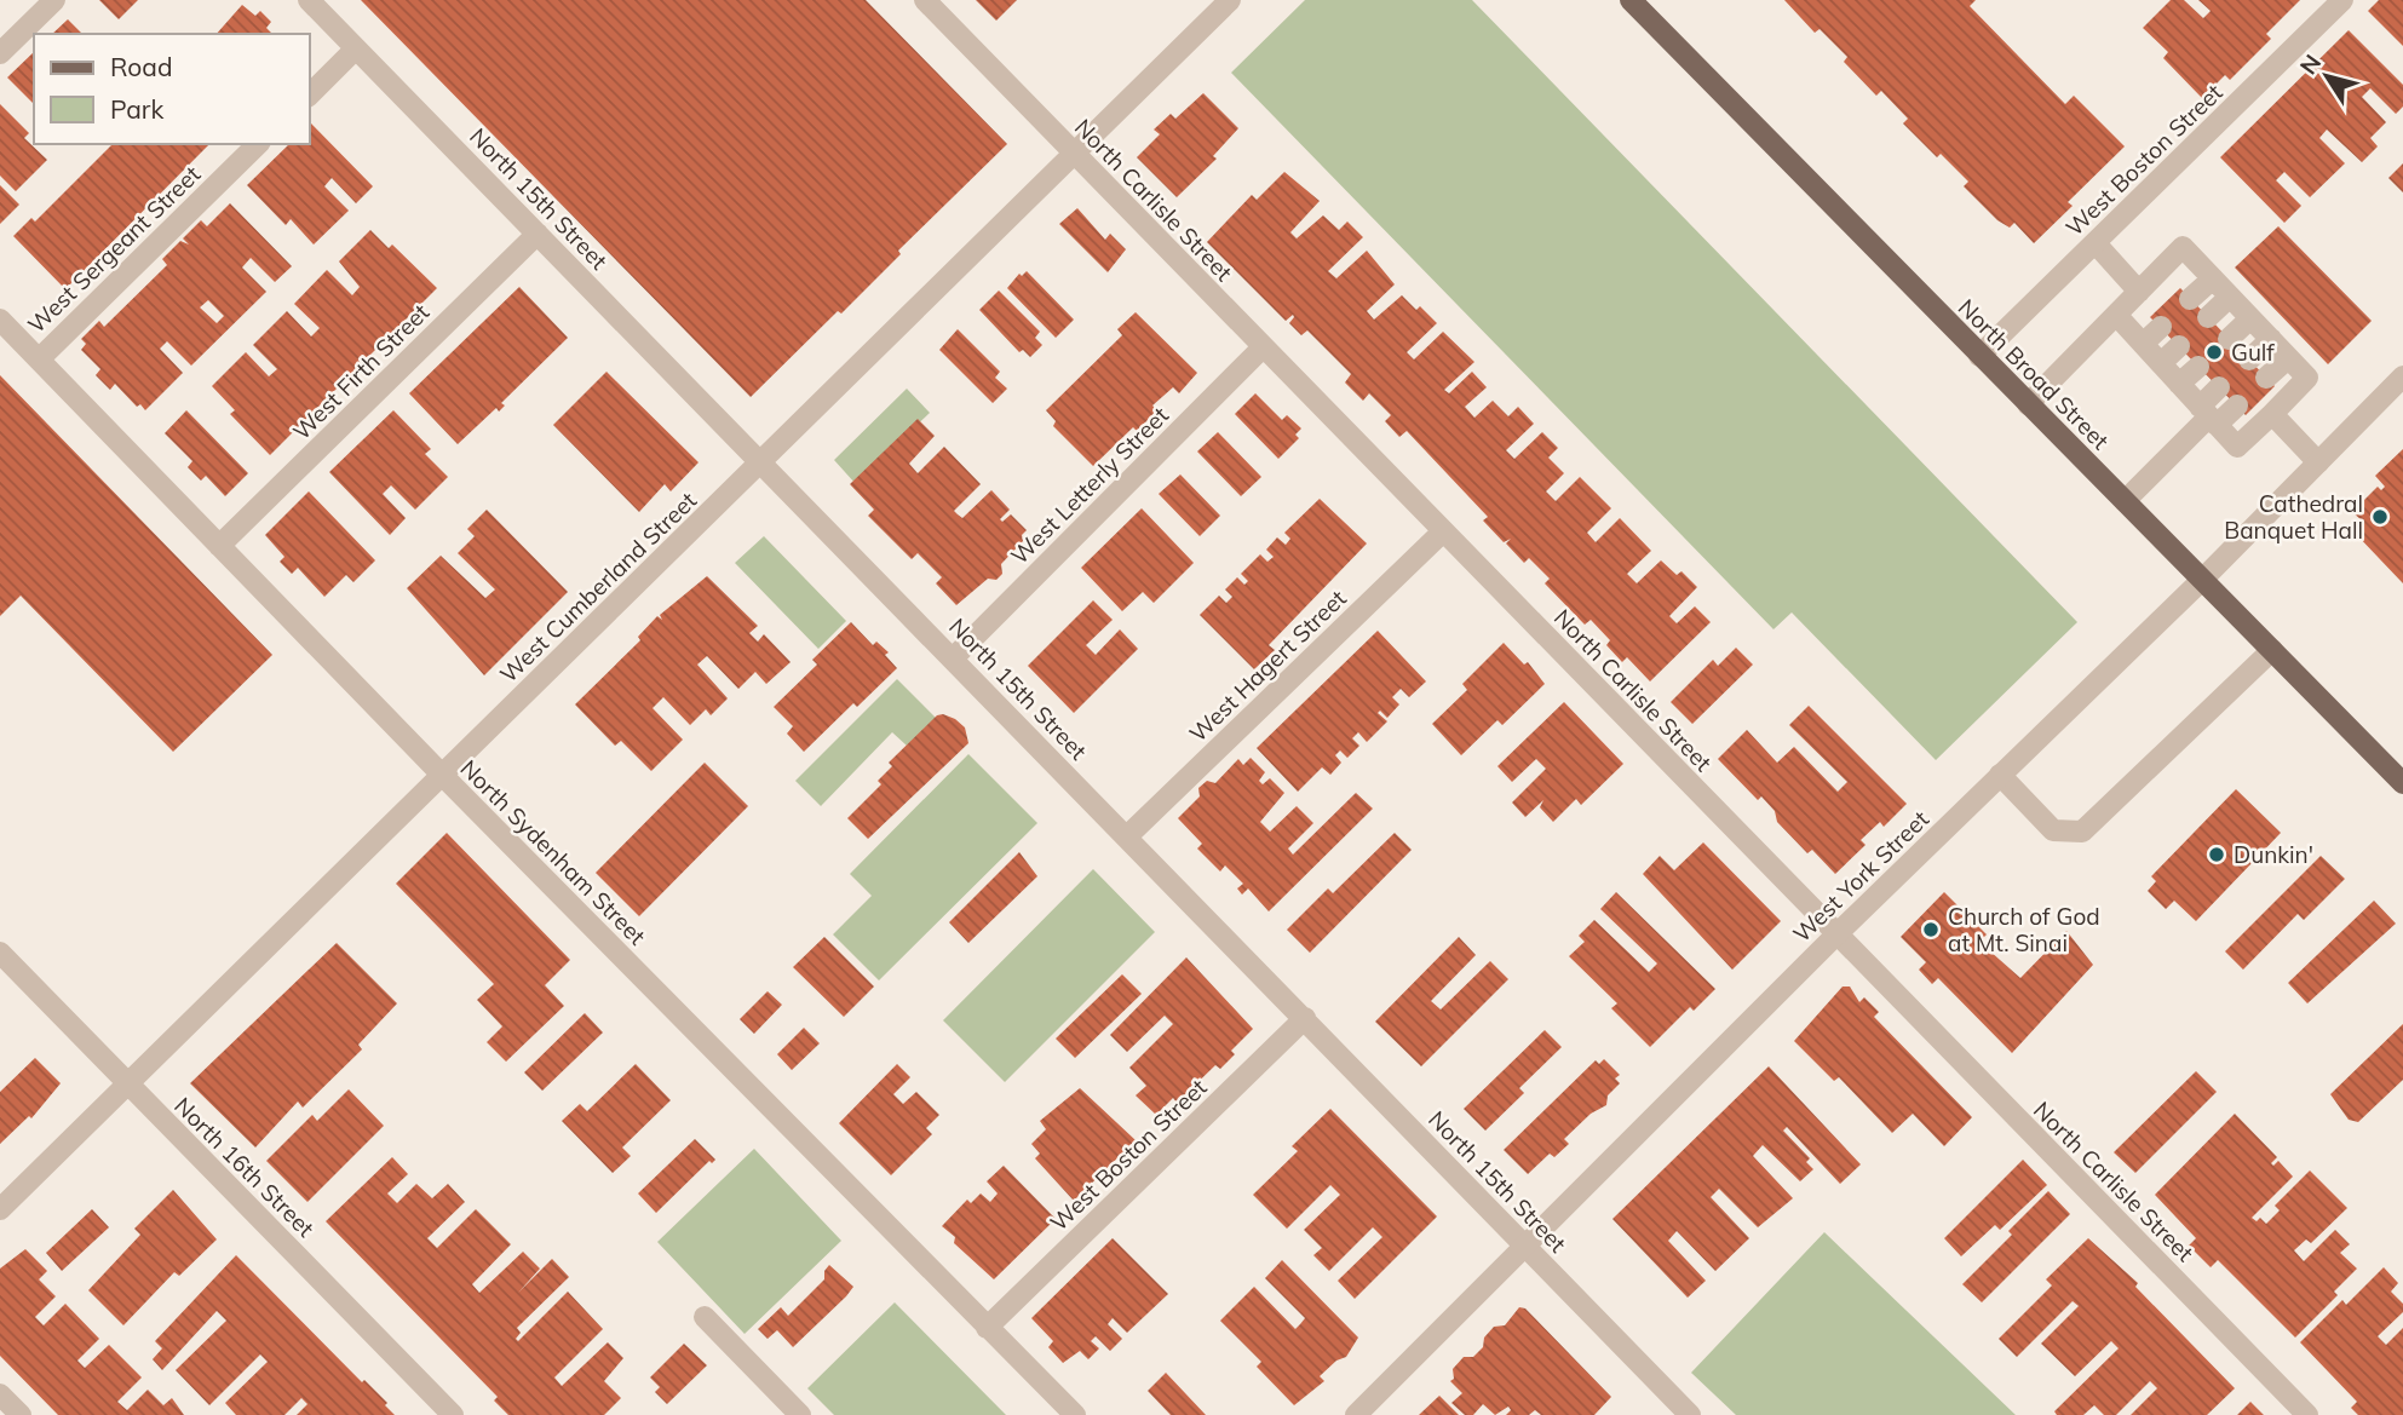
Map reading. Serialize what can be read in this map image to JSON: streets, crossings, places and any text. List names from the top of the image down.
{
  "streets": {
    "main road": ["North Broad Street"],
    "street": [
      "West Boston Street",
      "North 15th Street",
      "North Carlisle Street",
      "West Sergeant Street",
      "West Firth Street",
      "West Letterly Street",
      "West Cumberland Street",
      "West Hagert Street",
      "North Sydenham Street",
      "West York Street",
      "North 16th Street"
    ]
  },
  "crossings": [
    ["West Boston Street", "North 15th Street"],
    ["West Boston Street", "North Broad Street"],
    ["West Boston Street", "North Sydenham Street"],
    ["North 15th Street", "West Firth Street"],
    ["North 15th Street", "West Letterly Street"],
    ["North 15th Street", "West Cumberland Street"],
    ["North 15th Street", "West Hagert Street"],
    ["North 15th Street", "West York Street"],
    ["North Carlisle Street", "West Letterly Street"],
    ["North Carlisle Street", "West Cumberland Street"],
    ["North Carlisle Street", "West Hagert Street"],
    ["North Carlisle Street", "West York Street"],
    ["West Sergeant Street", "North Sydenham Street"],
    ["West Firth Street", "North Sydenham Street"],
    ["North Broad Street", "West York Street"],
    ["West Cumberland Street", "North Sydenham Street"],
    ["West Cumberland Street", "North 16th Street"]
  ],
  "places": [
    "Gulf",
    "Cathedral Banquet Hall",
    "Dunkin'",
    "Church of God at Mt. Sinai"
  ],
  "legend": ["Road", "Park"],
  "north": "top left"
}
